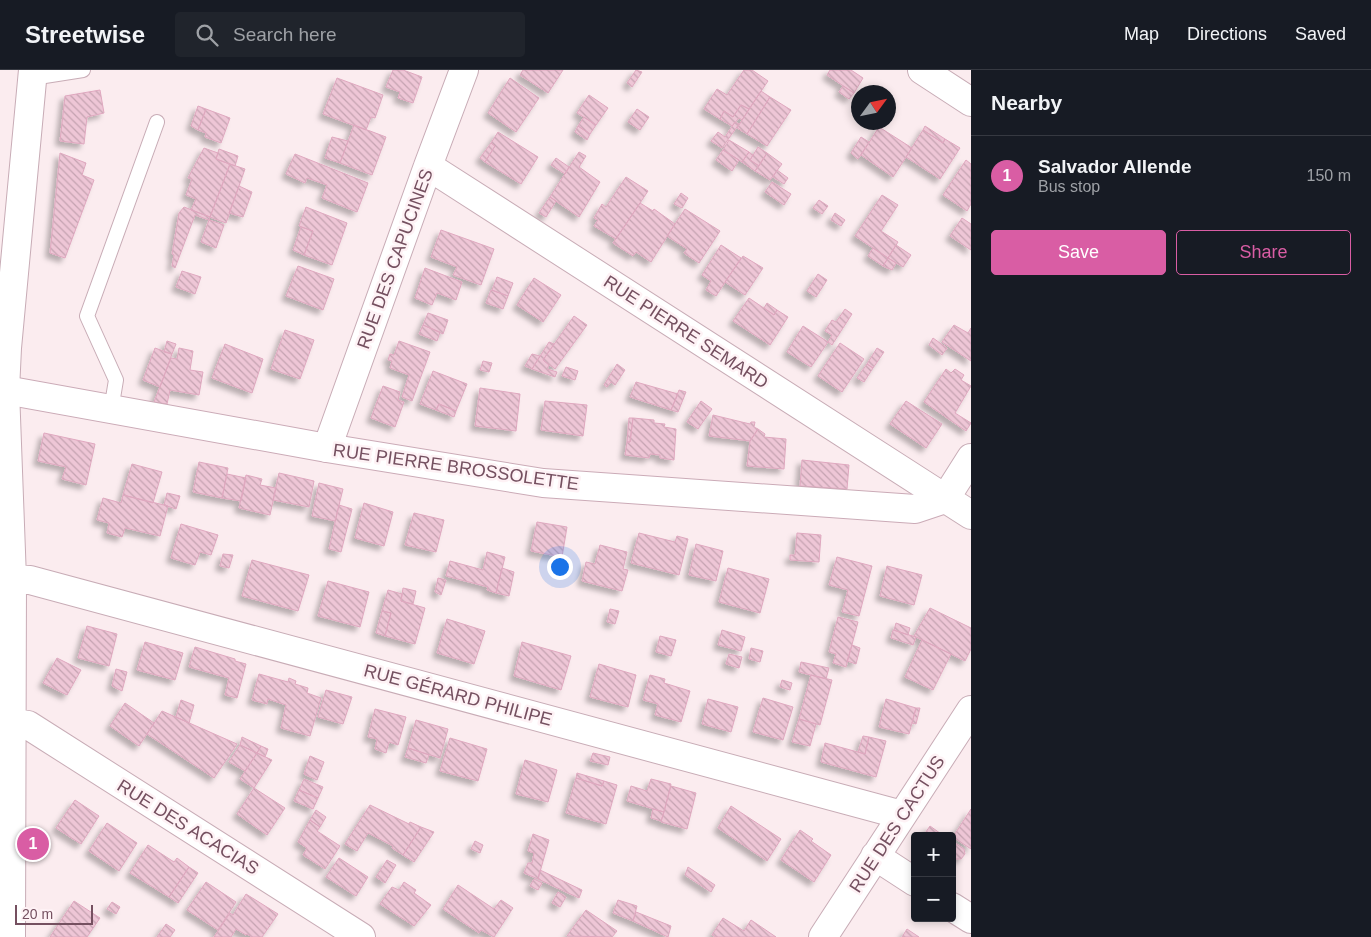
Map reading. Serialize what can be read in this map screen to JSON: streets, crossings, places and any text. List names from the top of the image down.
{
  "streets": {
    "street": [
      "RUE DES CAPUCINES",
      "RUE PIERRE SEMARD",
      "RUE PIERRE BROSSOLETTE",
      "RUE GÉRARD PHILIPE",
      "RUE DES CACTUS",
      "RUE DES ACACIAS"
    ]
  },
  "crossings": [
    ["RUE DES CAPUCINES", "RUE PIERRE SEMARD"],
    ["RUE DES CAPUCINES", "RUE PIERRE BROSSOLETTE"],
    ["RUE PIERRE SEMARD", "RUE PIERRE BROSSOLETTE"],
    ["RUE GÉRARD PHILIPE", "RUE DES CACTUS"]
  ],
  "scale_bar": "20 m",
  "north": "top right",
  "page": {
    "header": "Streetwise",
    "search": "Search here",
    "nav": ["Map", "Directions", "Saved"],
    "heading": "Nearby",
    "list": [
      {
        "mark": "1",
        "name": "Salvador Allende",
        "note": "Bus stop",
        "value": "150 m"
      }
    ],
    "buttons": ["Save", "Share"],
    "pins": "1",
    "map_buttons": ["+", "−"],
    "scale": "20 m"
  }
}
